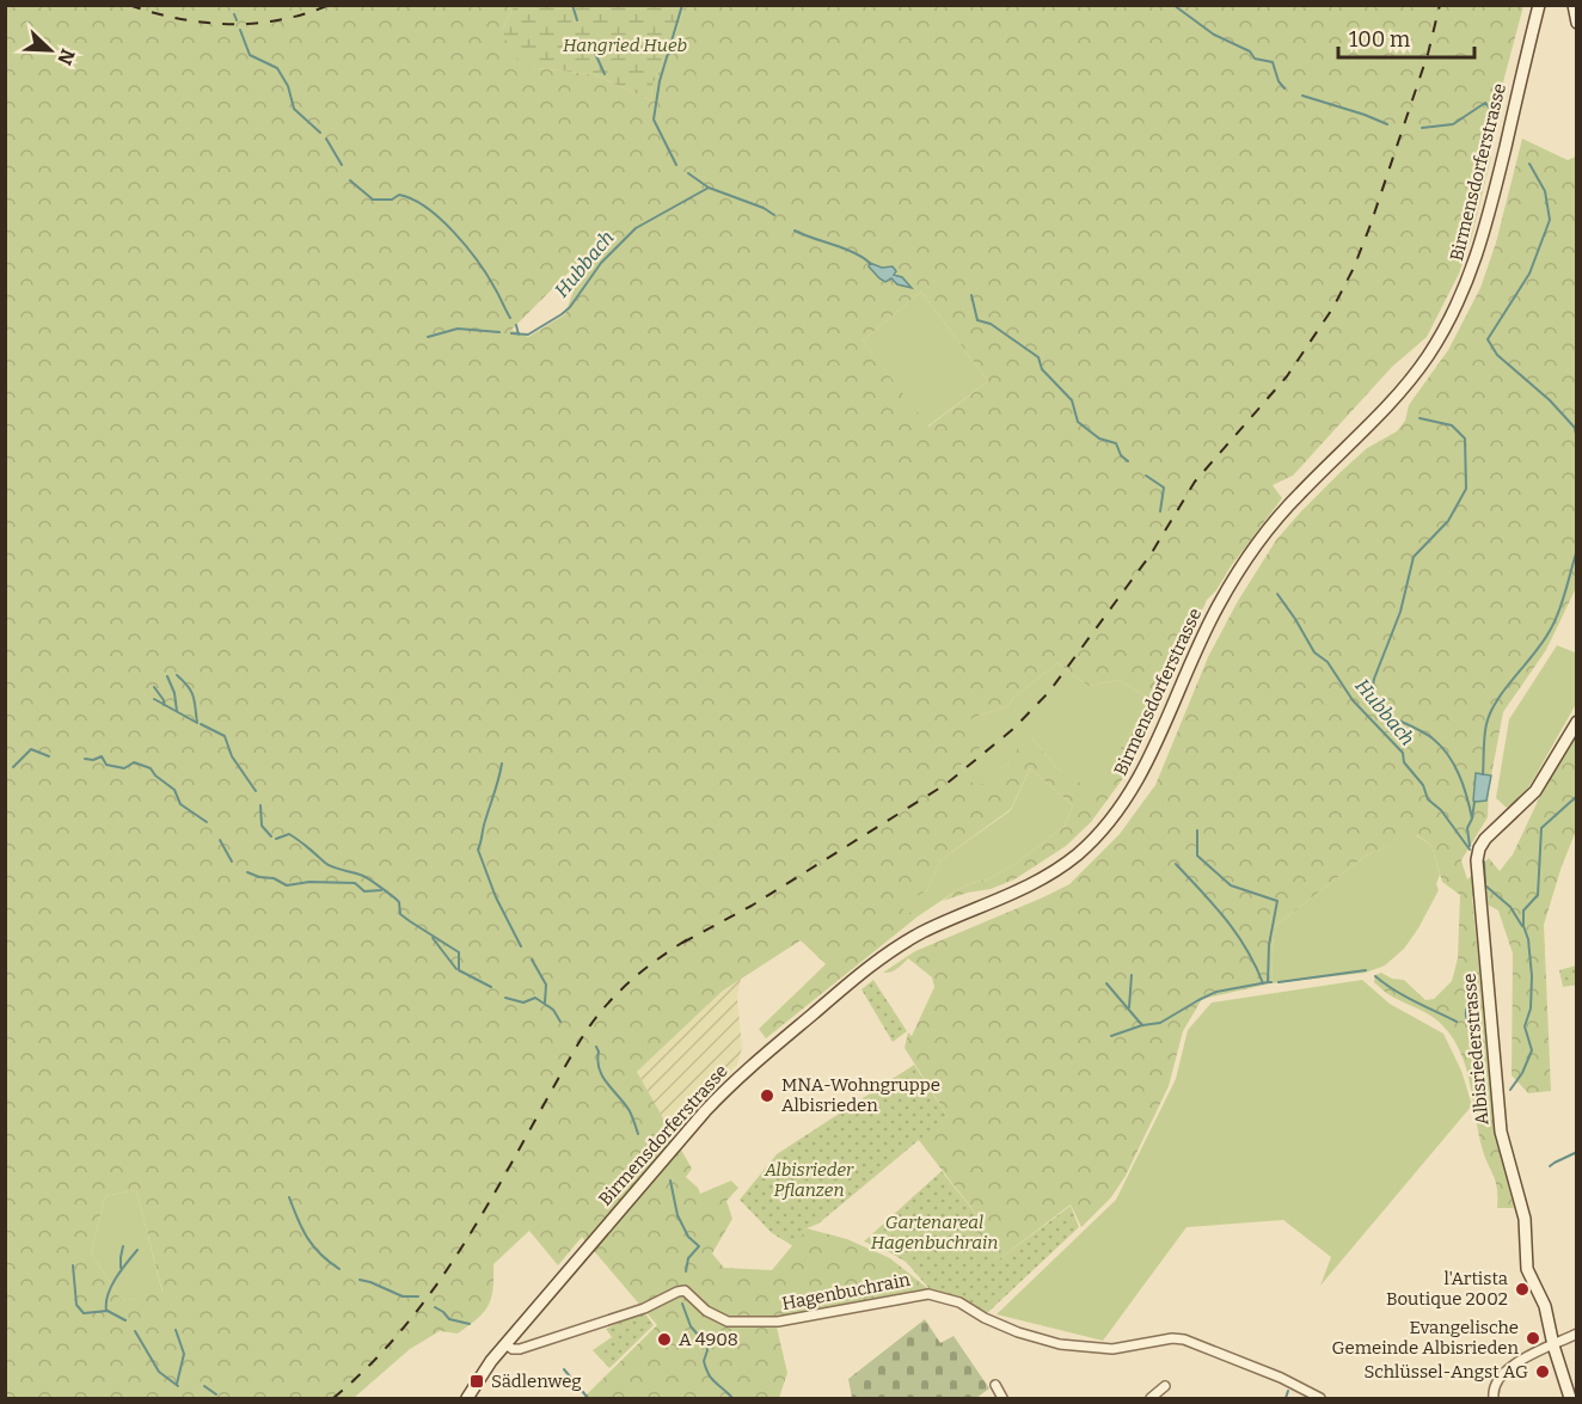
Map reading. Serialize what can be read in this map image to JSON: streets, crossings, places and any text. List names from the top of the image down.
{
  "streets": {
    "main road": ["Birmensdorferstrasse", "Albisriederstrasse"],
    "street": ["Hagenbuchrain"]
  },
  "crossings": [
    ["Birmensdorferstrasse", "Hagenbuchrain"]
  ],
  "water": ["Hubbach"],
  "parks": ["Hangried Hueb", "Albisrieder Pflanzen", "Gartenareal Hagenbuchrain"],
  "places": {
    "other": [
      "MNA-Wohngruppe Albisrieden",
      "l'Artista Boutique 2002",
      "Evangelische Gemeinde Albisrieden",
      "A 4908",
      "Schlüssel-Angst AG"
    ],
    "transit": ["Sädlenweg"]
  },
  "scale_bar": "100 m",
  "north": "bottom right"
}
